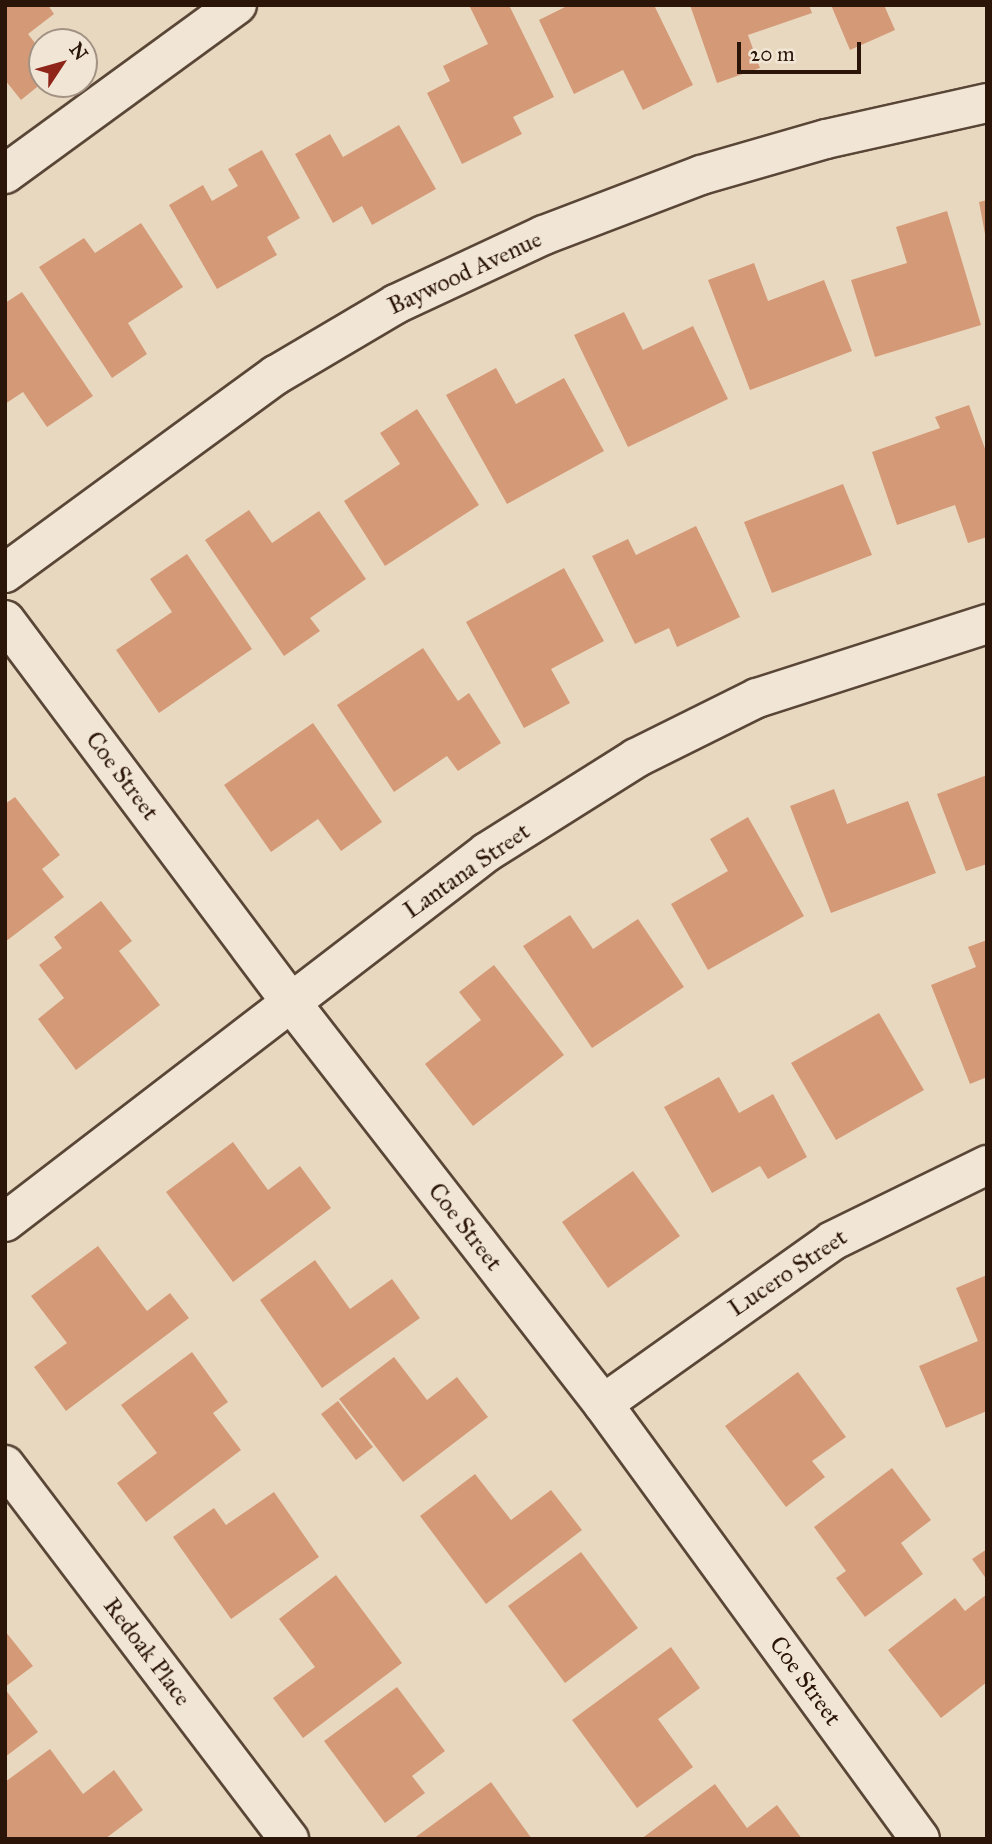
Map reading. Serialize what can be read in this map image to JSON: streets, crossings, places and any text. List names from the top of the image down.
{
  "streets": {
    "street": [
      "Baywood Avenue",
      "Coe Street",
      "Lantana Street",
      "Lucero Street",
      "Redoak Place"
    ]
  },
  "crossings": [
    ["Coe Street", "Lantana Street"],
    ["Coe Street", "Lucero Street"]
  ],
  "scale_bar": "20 m",
  "north": "top right"
}
